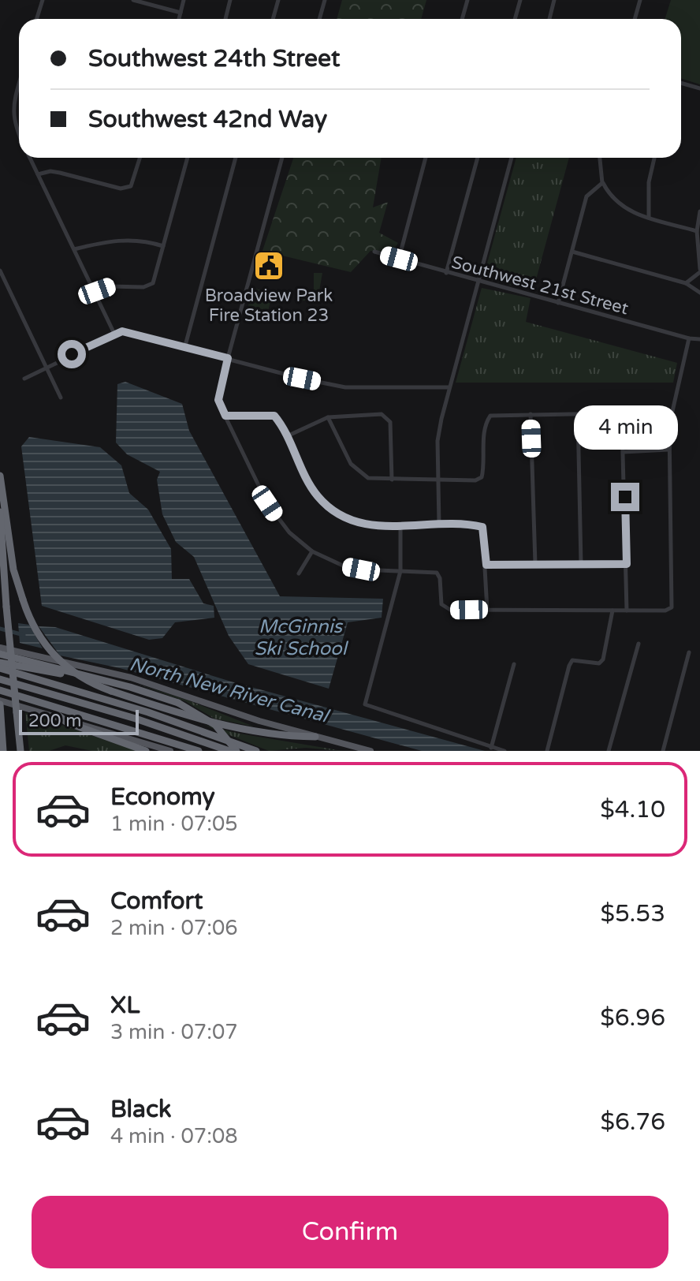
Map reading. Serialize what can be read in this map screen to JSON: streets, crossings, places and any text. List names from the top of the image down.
{
  "streets": {
    "street": ["Southwest 21st Street"]
  },
  "water": ["McGinnis Ski School", "North New River Canal"],
  "places": {
    "public building": ["Broadview Park Fire Station 23"]
  },
  "scale_bar": "200 m",
  "page": {
    "banner": ["Southwest 24th Street", "Southwest 42nd Way"],
    "bubble": "4 min",
    "scale": "200 m",
    "list": [
      {
        "name": "Economy",
        "note": "1 min · 07:05",
        "value": "$4.10"
      },
      {
        "name": "Comfort",
        "note": "2 min · 07:06",
        "value": "$5.53"
      },
      {
        "name": "XL",
        "note": "3 min · 07:07",
        "value": "$6.96"
      },
      {
        "name": "Black",
        "note": "4 min · 07:08",
        "value": "$6.76"
      }
    ],
    "buttons": "Confirm"
  }
}
